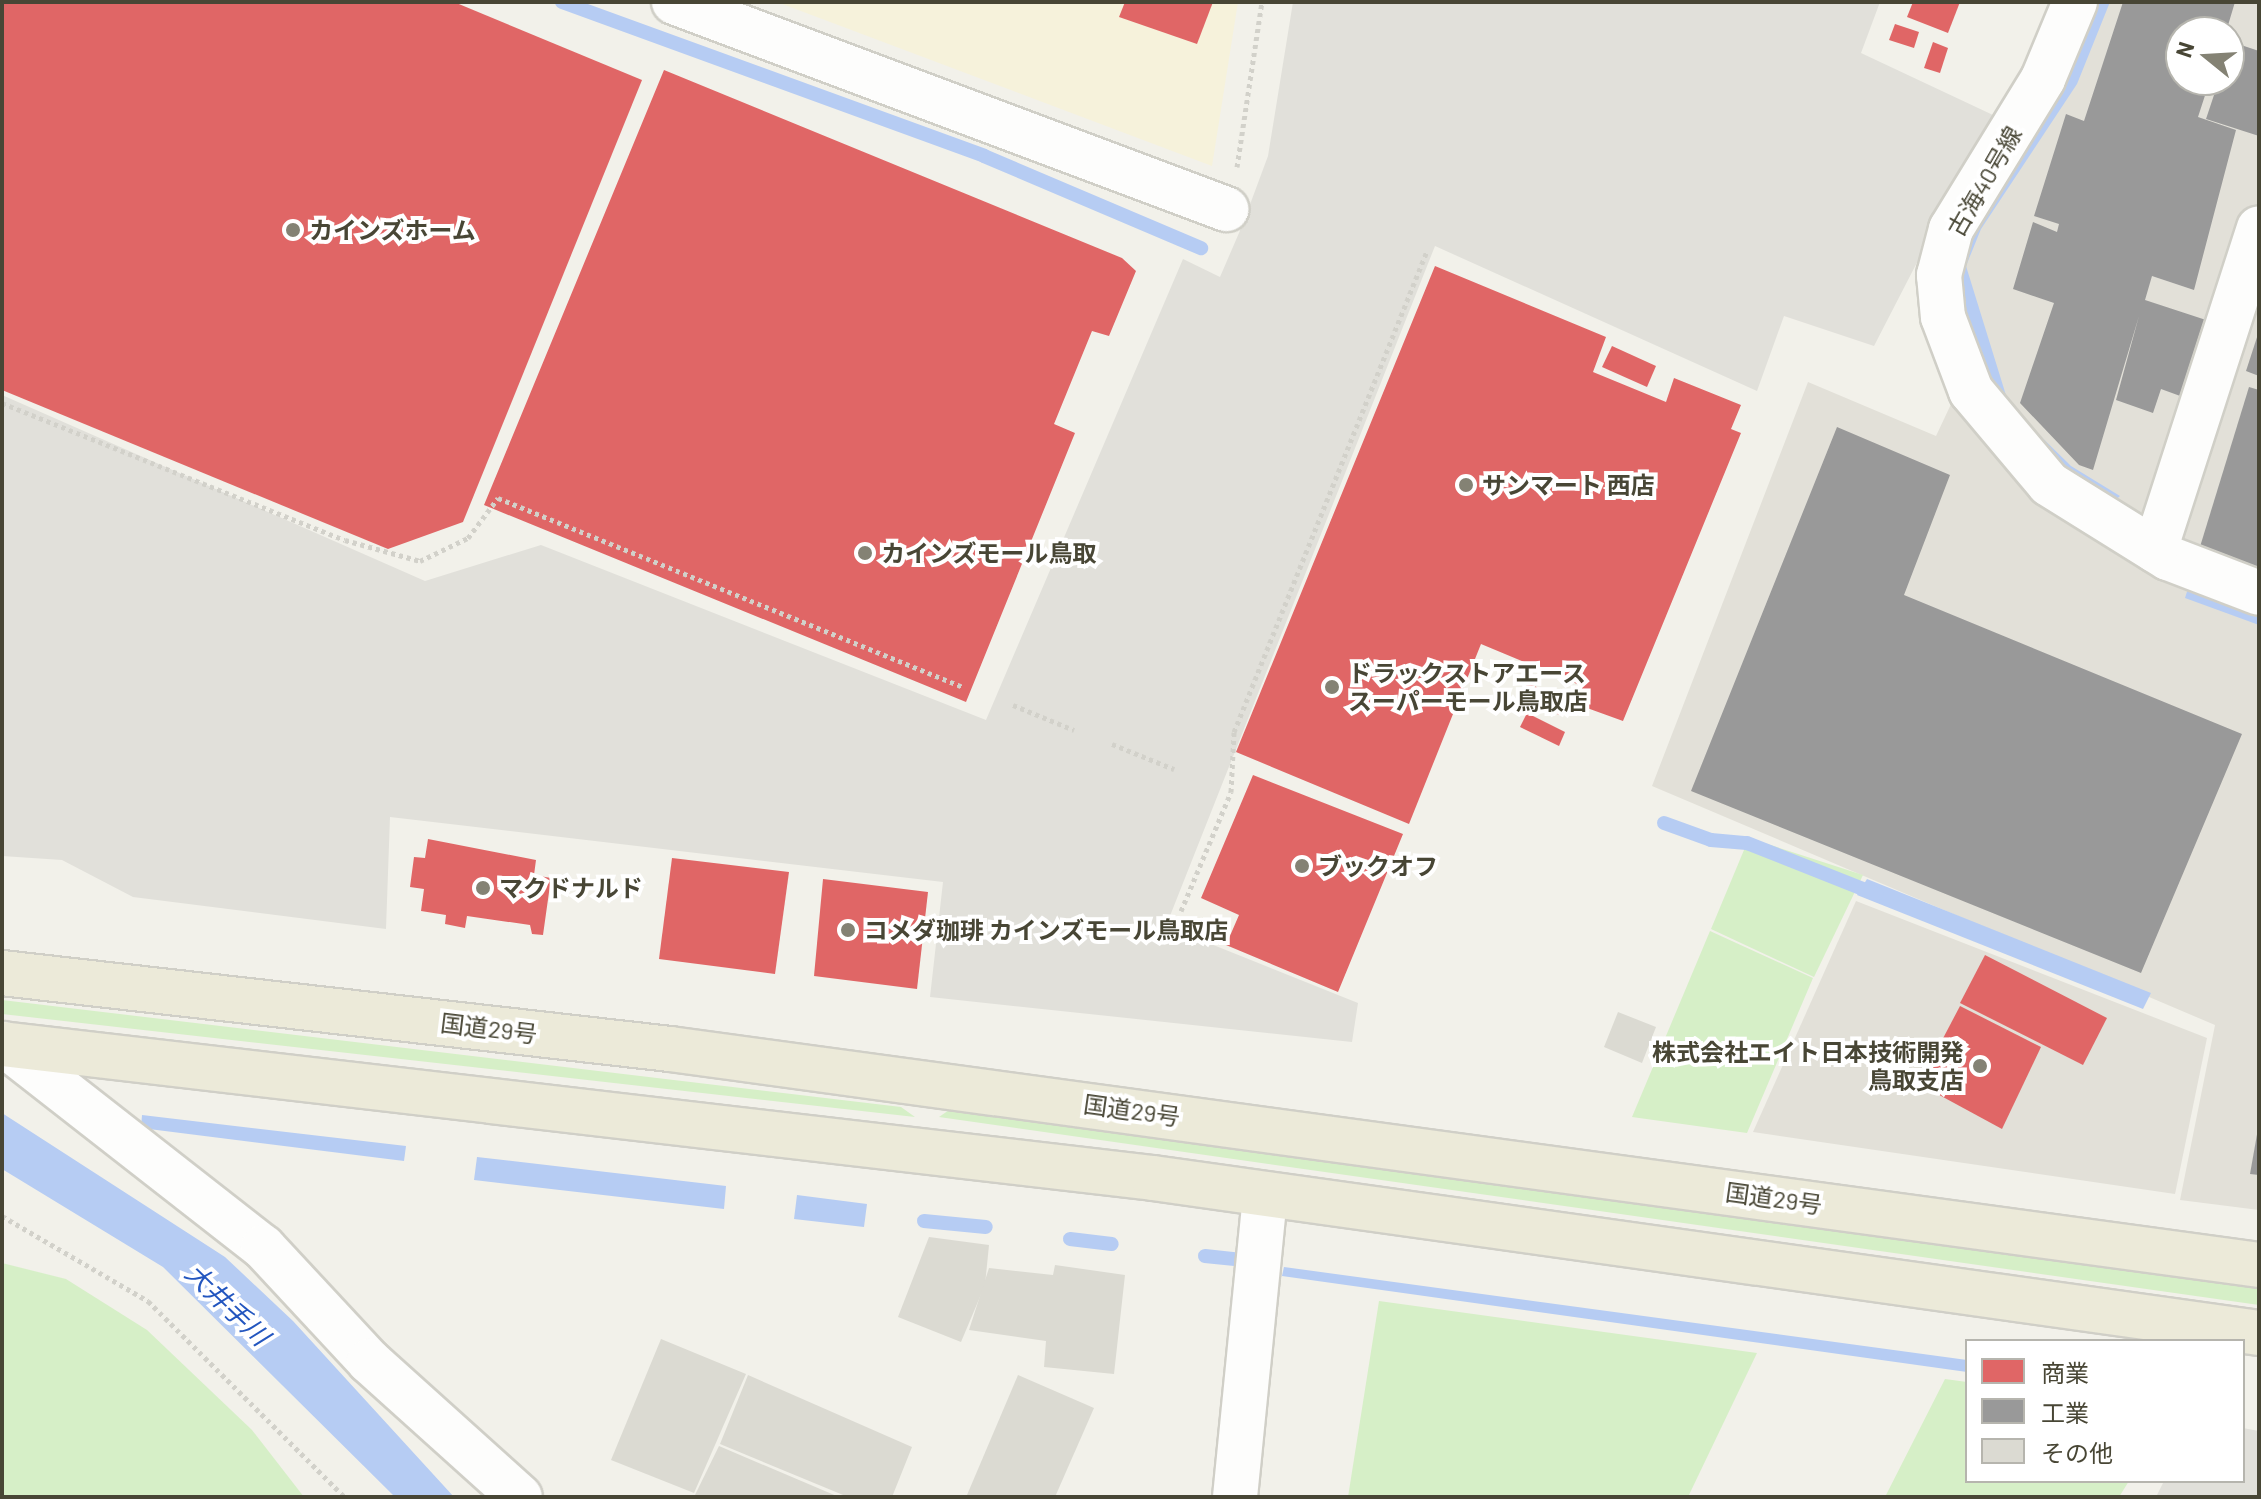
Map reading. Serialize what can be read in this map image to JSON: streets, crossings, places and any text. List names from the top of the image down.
{
  "streets": {
    "highway": ["国道29号"],
    "street": ["古海40号線"]
  },
  "water": ["大井手川"],
  "places": [
    "カインズホーム",
    "サンマート 西店",
    "カインズモール鳥取",
    "ドラックストアエース スーパーモール鳥取店",
    "ブックオフ",
    "マクドナルド",
    "コメダ珈琲 カインズモール鳥取店",
    "株式会社エイト日本技術開発 鳥取支店"
  ],
  "legend": ["商業", "工業", "その他"],
  "north": "left"
}
